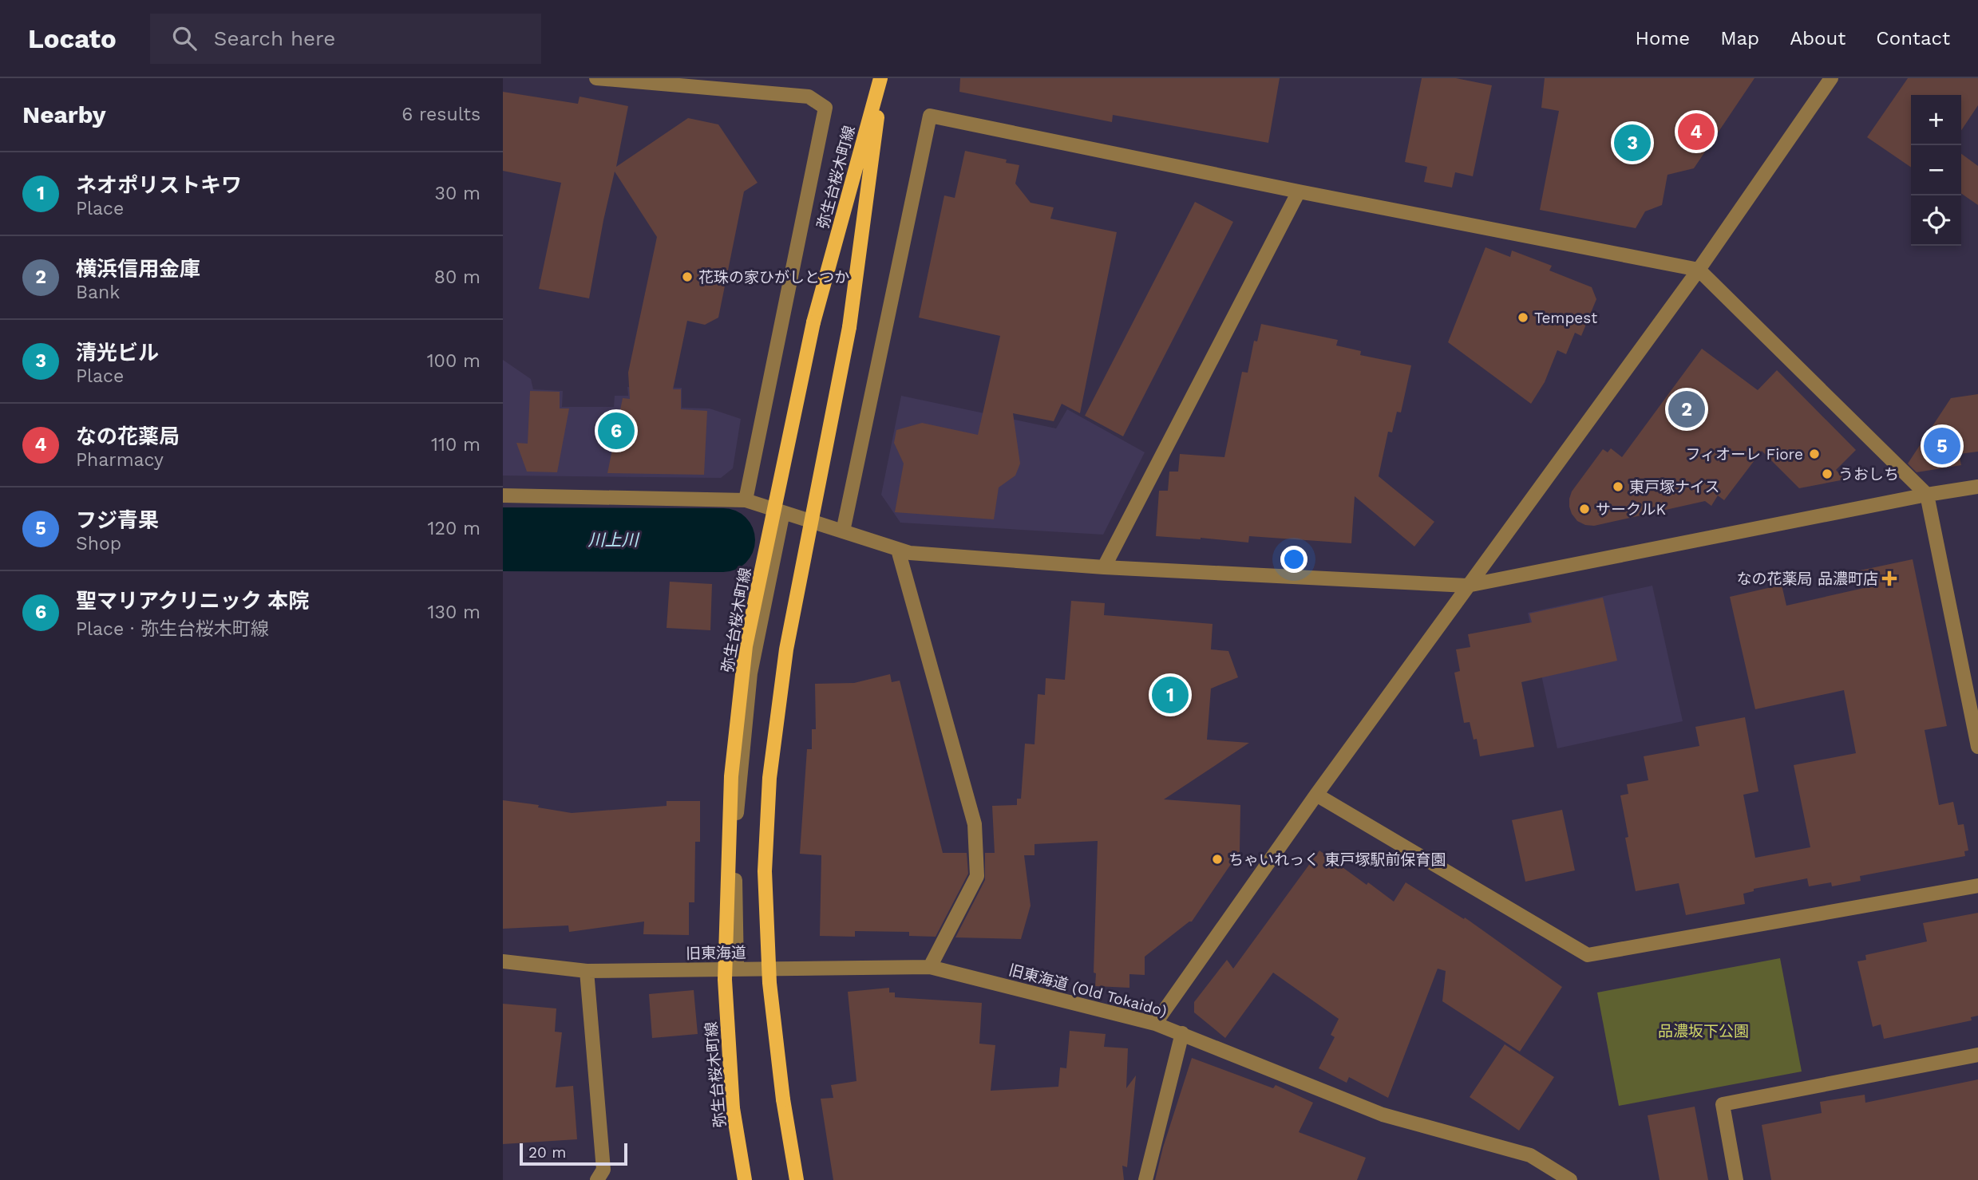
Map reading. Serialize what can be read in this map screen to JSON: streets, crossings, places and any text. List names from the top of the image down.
{
  "streets": {
    "main road": ["弥生台桜木町線"],
    "street": ["旧東海道", "旧東海道 (Old Tokaido)"]
  },
  "crossings": [
    ["旧東海道", "旧東海道 (Old Tokaido)"]
  ],
  "water": ["川上川"],
  "parks": ["品濃坂下公園"],
  "places": {
    "other": [
      "花珠の家ひがしとつか",
      "Tempest",
      "フィオーレ Fiore",
      "うおしち",
      "東戸塚ナイス",
      "サークルK",
      "ちゃいれっく 東戸塚駅前保育園"
    ],
    "health": ["なの花薬局 品濃町店"]
  },
  "scale_bar": "20 m",
  "page": {
    "header": "Locato",
    "search": "Search here",
    "nav": [
      "Home",
      "Map",
      "About",
      "Contact"
    ],
    "heading": ["Nearby", "6 results"],
    "map_buttons": ["+", "−"],
    "pins": [
      "4",
      "3",
      "2",
      "6",
      "5",
      "1"
    ],
    "list": [
      {
        "mark": "1",
        "name": "ネオポリストキワ",
        "note": "Place",
        "value": "30 m"
      },
      {
        "mark": "2",
        "name": "横浜信用金庫",
        "note": "Bank",
        "value": "80 m"
      },
      {
        "mark": "3",
        "name": "清光ビル",
        "note": "Place",
        "value": "100 m"
      },
      {
        "mark": "4",
        "name": "なの花薬局",
        "note": "Pharmacy",
        "value": "110 m"
      },
      {
        "mark": "5",
        "name": "フジ青果",
        "note": "Shop",
        "value": "120 m"
      },
      {
        "mark": "6",
        "name": "聖マリアクリニック 本院",
        "note": "Place · 弥生台桜木町線",
        "value": "130 m"
      }
    ],
    "scale": "20 m"
  }
}
